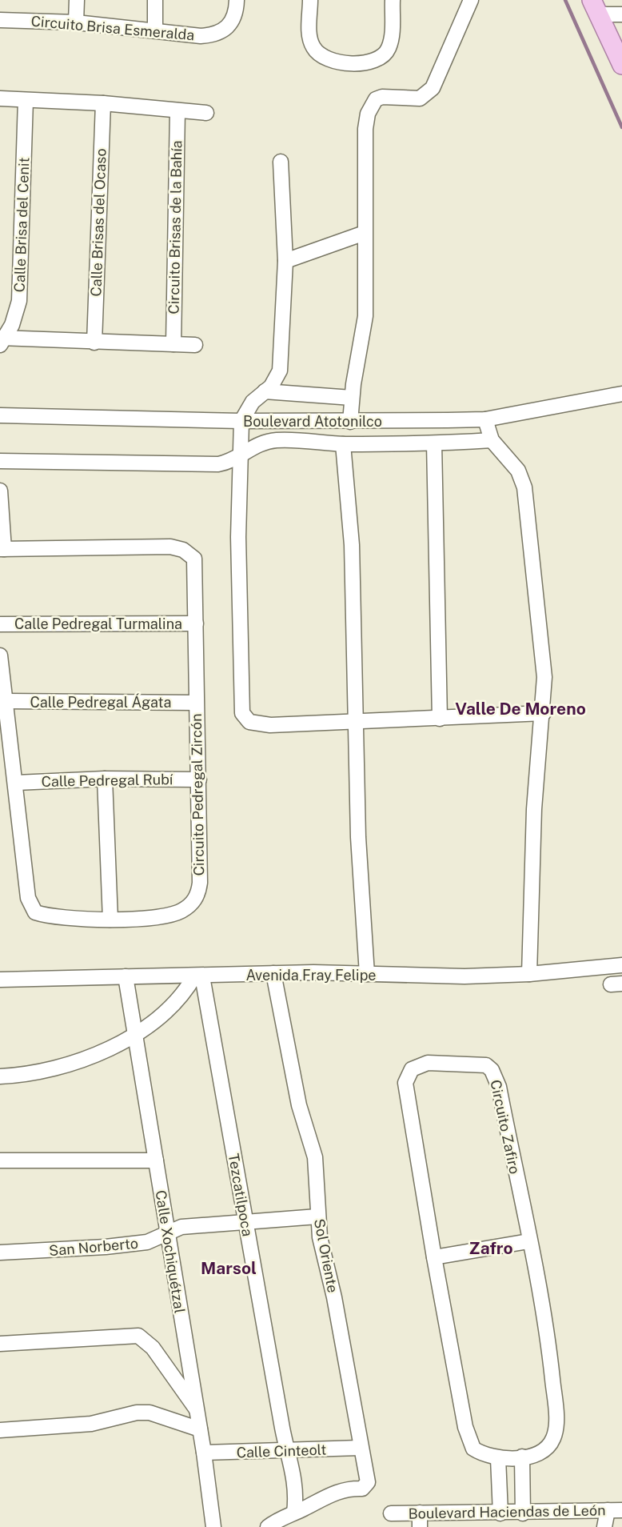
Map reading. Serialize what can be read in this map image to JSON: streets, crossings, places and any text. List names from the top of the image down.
{
  "streets": {
    "street": [
      "Circuito Brisa Esmeralda",
      "Calle Brisas del Ocaso",
      "Calle Brisa del Cenit",
      "Circuito Brisas de la Bahía",
      "Boulevard Atotonilco",
      "Calle Pedregal Turmalina",
      "Calle Pedregal Ágata",
      "Calle Pedregal Rubí",
      "Circuito Pedregal Zircón",
      "Avenida Fray Felipe",
      "Circuito Zafiro",
      "Tezcatilpoca",
      "San Norberto",
      "Calle Xochiquétzal",
      "Sol Oriente",
      "Calle Cinteolt",
      "Boulevard Haciendas de León"
    ]
  },
  "crossings": [
    ["Calle Pedregal Turmalina", "Circuito Pedregal Zircón"],
    ["Calle Pedregal Ágata", "Circuito Pedregal Zircón"],
    ["Calle Pedregal Rubí", "Circuito Pedregal Zircón"],
    ["Avenida Fray Felipe", "Tezcatilpoca"],
    ["Avenida Fray Felipe", "Calle Xochiquétzal"],
    ["Avenida Fray Felipe", "Sol Oriente"],
    ["Tezcatilpoca", "San Norberto"],
    ["Tezcatilpoca", "Sol Oriente"],
    ["Tezcatilpoca", "Calle Cinteolt"],
    ["San Norberto", "Calle Xochiquétzal"],
    ["San Norberto", "Sol Oriente"],
    ["Calle Xochiquétzal", "Calle Cinteolt"],
    ["Sol Oriente", "Calle Cinteolt"]
  ],
  "districts": ["Valle De Moreno", "Zafro", "Marsol"]
}
